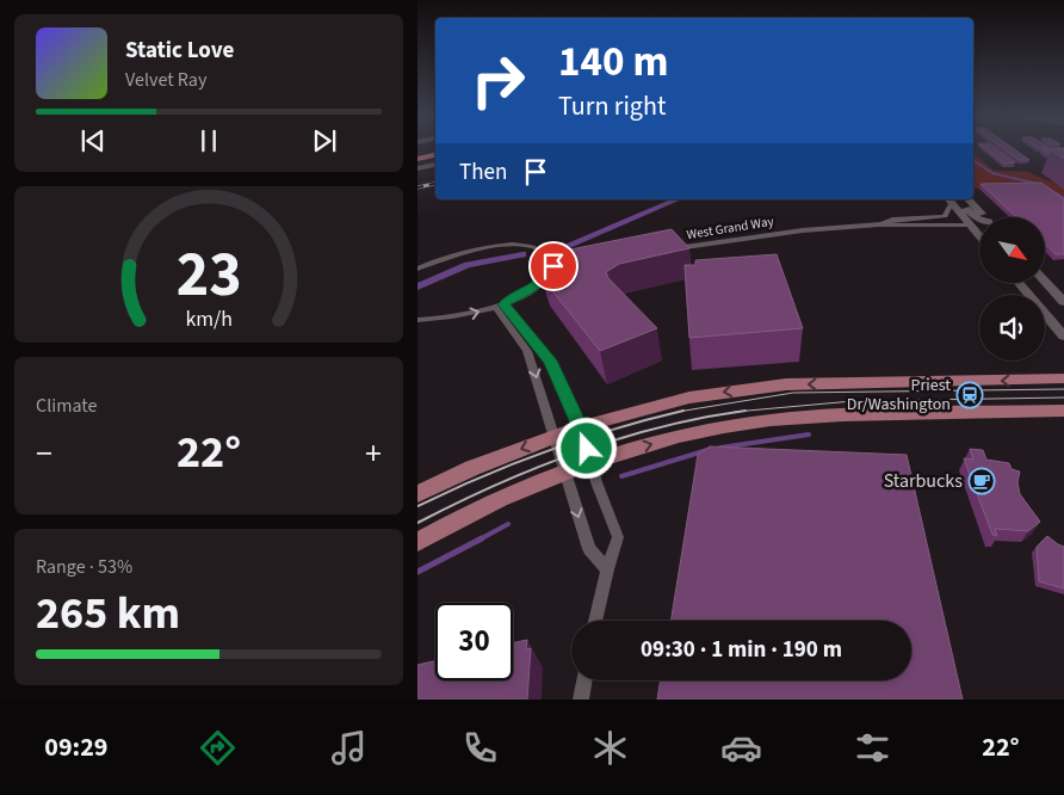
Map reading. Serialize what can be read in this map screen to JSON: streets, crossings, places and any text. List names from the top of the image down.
{
  "streets": {
    "street": ["West Grand Way"]
  },
  "places": {
    "station": ["Priest Dr/Washington"],
    "cafe": ["Starbucks"]
  },
  "north": "bottom right",
  "page": {
    "turn": ["140 m", "Turn right"],
    "song": ["Static Love", "Velvet Ray"],
    "then": "Then",
    "tile": [
      "Climate",
      ["Range · 53%", "265 km"]
    ],
    "heat": ["−", "22°", "+"],
    "limit": "30",
    "trip": "09:30 · 1 min · 190 m",
    "tabs": ["09:29", "22°"],
    "gauge": ["23", "km/h"]
  }
}
